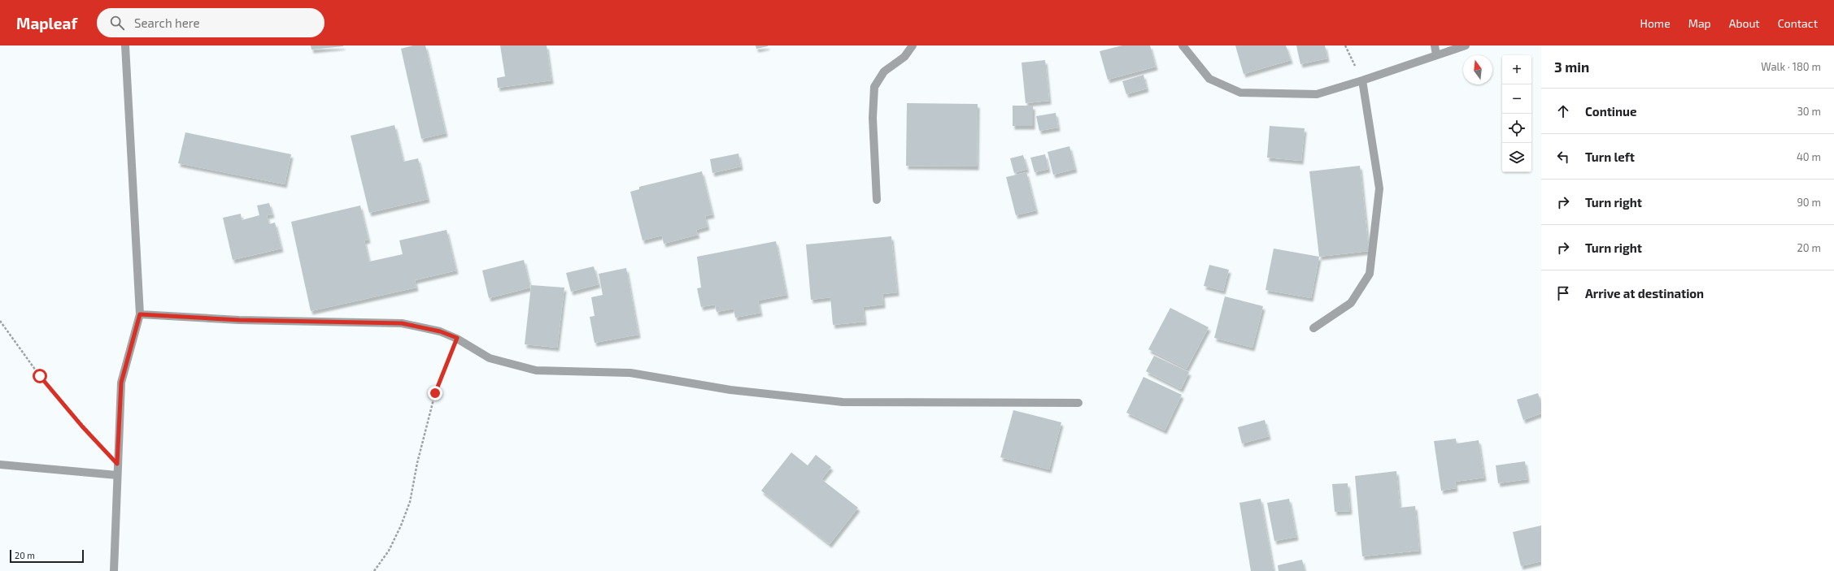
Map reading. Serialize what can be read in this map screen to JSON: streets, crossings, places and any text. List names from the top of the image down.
{
  "scale_bar": "20 m",
  "north": "top",
  "page": {
    "header": "Mapleaf",
    "search": "Search here",
    "nav": [
      "Home",
      "Map",
      "About",
      "Contact"
    ],
    "heading": ["3 min", "Walk · 180 m"],
    "map_buttons": ["+", "−"],
    "list": [
      ["Continue", "30 m"],
      ["Turn left", "40 m"],
      ["Turn right", "90 m"],
      ["Turn right", "20 m"],
      "Arrive at destination"
    ],
    "scale": "20 m"
  }
}
